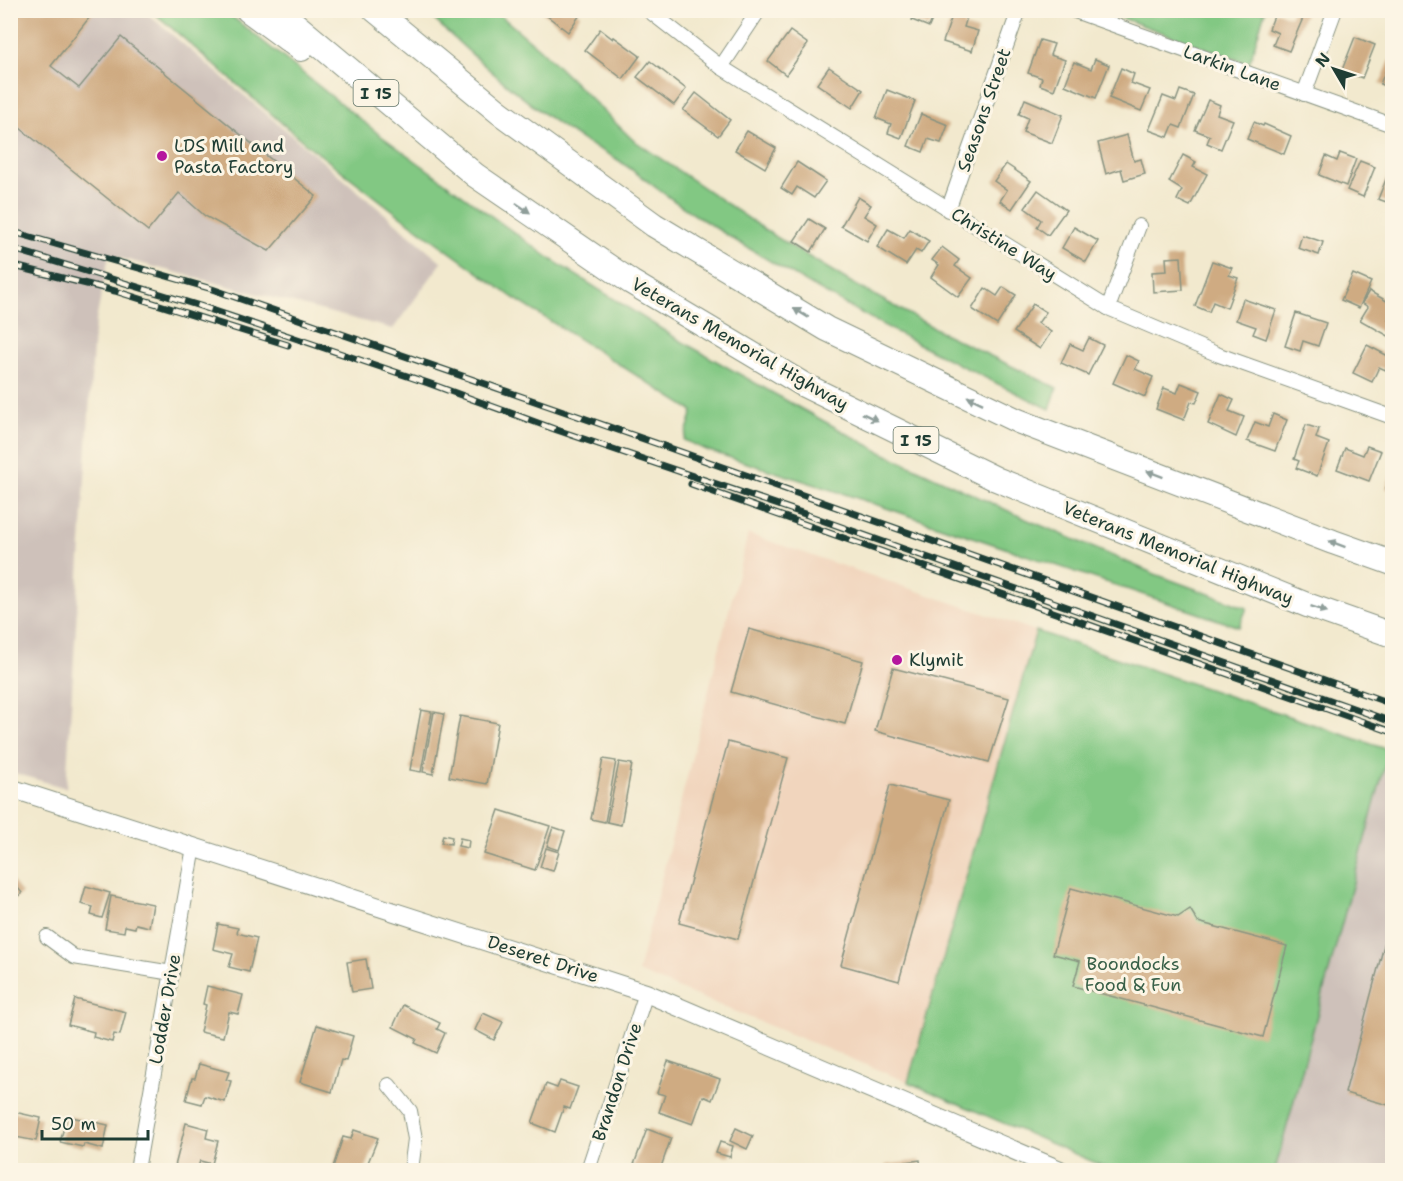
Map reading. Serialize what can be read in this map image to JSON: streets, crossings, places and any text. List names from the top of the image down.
{
  "streets": {
    "highway": ["I 15", "Veterans Memorial Highway"],
    "street": [
      "Larkin Lane",
      "Seasons Street",
      "Christine Way",
      "Deseret Drive",
      "Lodder Drive",
      "Brandon Drive"
    ]
  },
  "crossings": [
    ["Seasons Street", "Christine Way"],
    ["Deseret Drive", "Lodder Drive"],
    ["Deseret Drive", "Brandon Drive"]
  ],
  "parks": ["Boondocks Food & Fun"],
  "places": ["LDS Mill and Pasta Factory", "Klymit"],
  "scale_bar": "50 m",
  "north": "top left"
}
